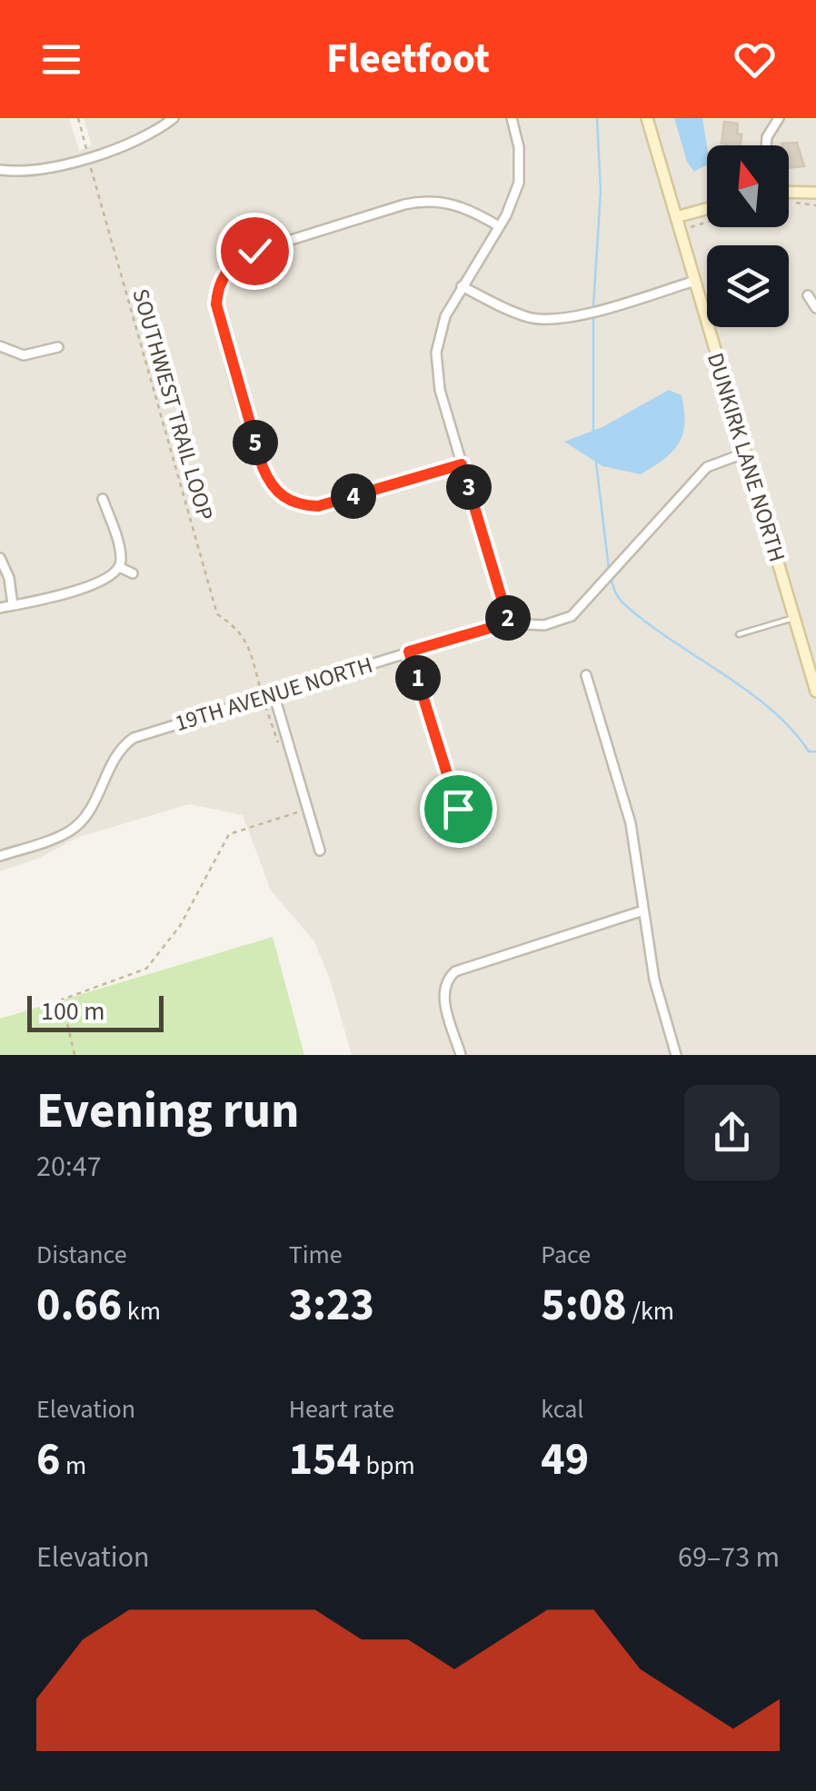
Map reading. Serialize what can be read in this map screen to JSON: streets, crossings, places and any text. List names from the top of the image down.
{
  "streets": {
    "street": ["DUNKIRK LANE NORTH", "19TH AVENUE NORTH"],
    "path": ["SOUTHWEST TRAIL LOOP"]
  },
  "crossings": [
    ["DUNKIRK LANE NORTH", "19TH AVENUE NORTH"]
  ],
  "scale_bar": "100 m",
  "north": "top",
  "page": {
    "header": "Fleetfoot",
    "pins": [
      "5",
      "3",
      "4",
      "2",
      "1"
    ],
    "scale": "100 m",
    "heading": ["Evening run", "20:47"],
    "stats": [
      ["Distance", "0.66 km"],
      ["Time", "3:23"],
      ["Pace", "5:08 /km"],
      ["Elevation", "6 m"],
      ["Heart rate", "154 bpm"],
      ["kcal", "49"]
    ],
    "chart": ["Elevation", "69–73 m"]
  }
}
